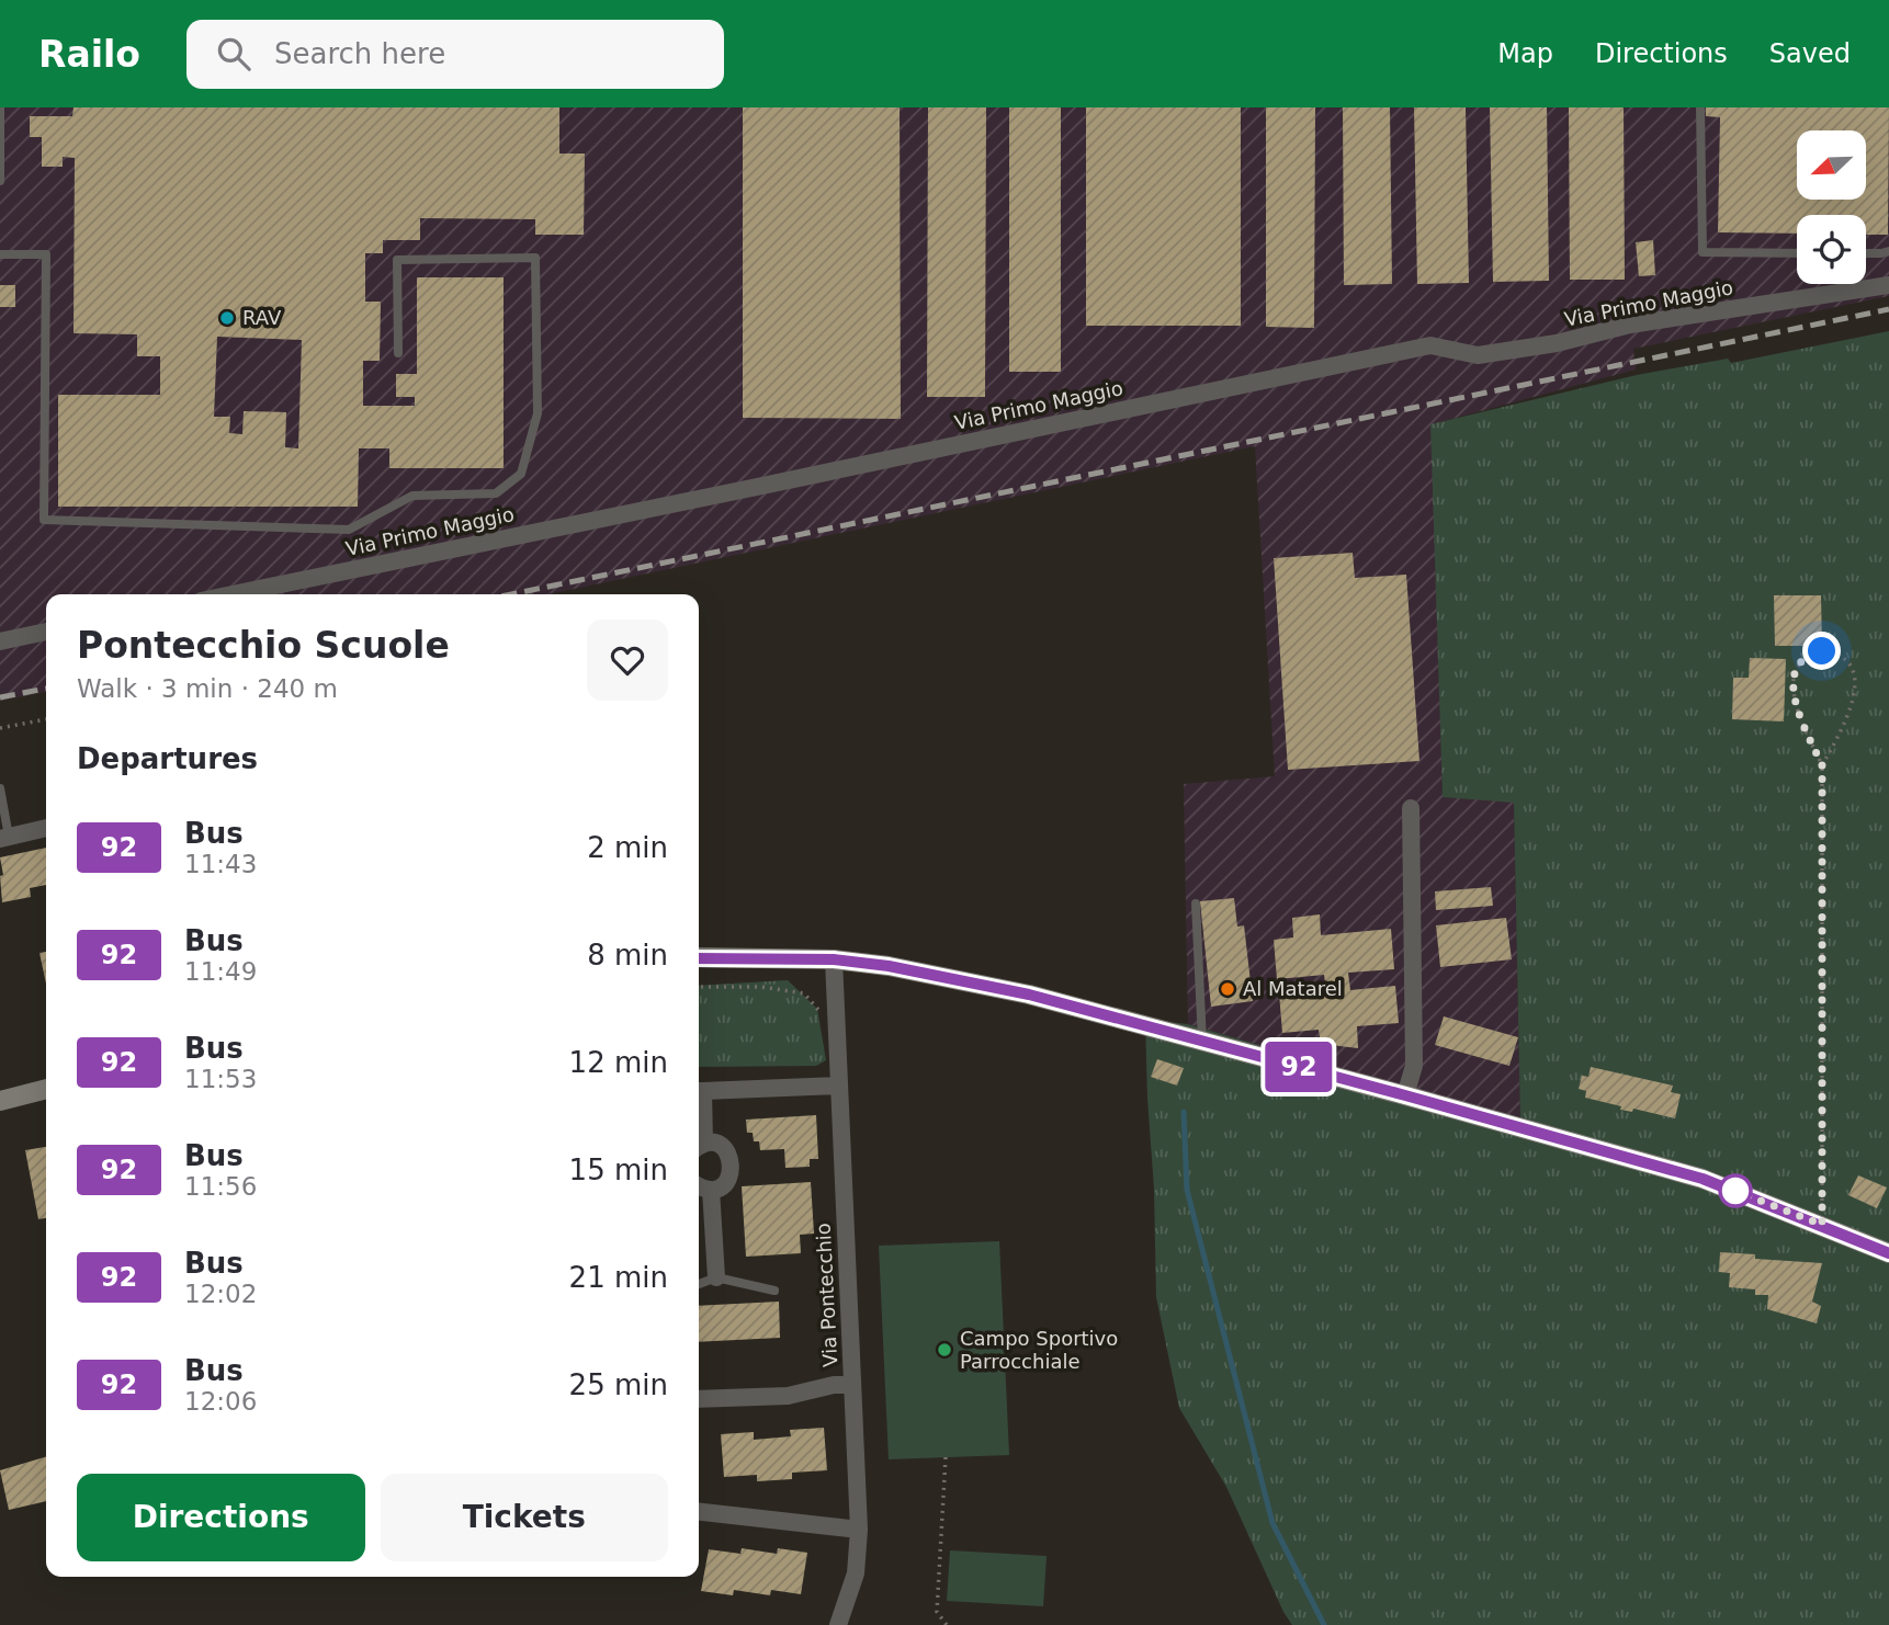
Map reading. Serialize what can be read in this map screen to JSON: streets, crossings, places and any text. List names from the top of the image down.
{
  "streets": {
    "street": ["Via Primo Maggio", "Via Pontecchio"]
  },
  "places": ["RAV", "Al Matarel", "Campo Sportivo Parrocchiale"],
  "lines": ["bus line 92"],
  "north": "bottom left",
  "page": {
    "header": "Railo",
    "search": "Search here",
    "nav": ["Map", "Directions", "Saved"],
    "on_map": "92",
    "heading": [
      ["Pontecchio Scuole", "Walk · 3 min · 240 m"],
      "Departures"
    ],
    "list": [
      {
        "mark": "92",
        "name": "Bus",
        "note": "11:43",
        "value": "2 min"
      },
      {
        "mark": "92",
        "name": "Bus",
        "note": "11:49",
        "value": "8 min"
      },
      {
        "mark": "92",
        "name": "Bus",
        "note": "11:53",
        "value": "12 min"
      },
      {
        "mark": "92",
        "name": "Bus",
        "note": "11:56",
        "value": "15 min"
      },
      {
        "mark": "92",
        "name": "Bus",
        "note": "12:02",
        "value": "21 min"
      },
      {
        "mark": "92",
        "name": "Bus",
        "note": "12:06",
        "value": "25 min"
      }
    ],
    "buttons": ["Directions", "Tickets"]
  }
}
